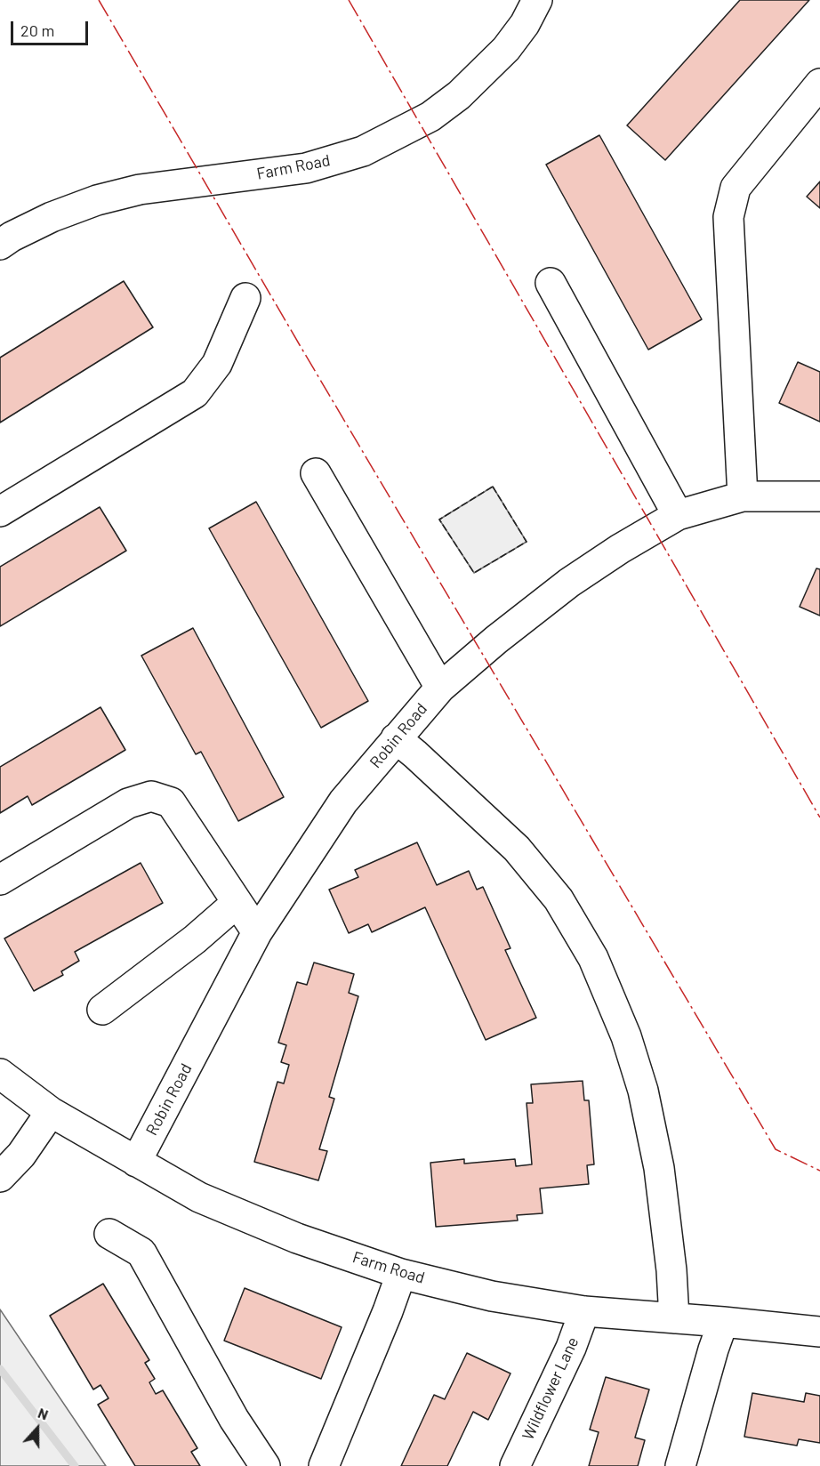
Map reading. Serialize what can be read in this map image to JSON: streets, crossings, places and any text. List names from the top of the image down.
{
  "streets": {
    "street": ["Farm Road", "Robin Road", "Wildflower Lane"]
  },
  "crossings": [
    ["Farm Road", "Robin Road"],
    ["Farm Road", "Wildflower Lane"]
  ],
  "scale_bar": "20 m",
  "north": "top"
}
